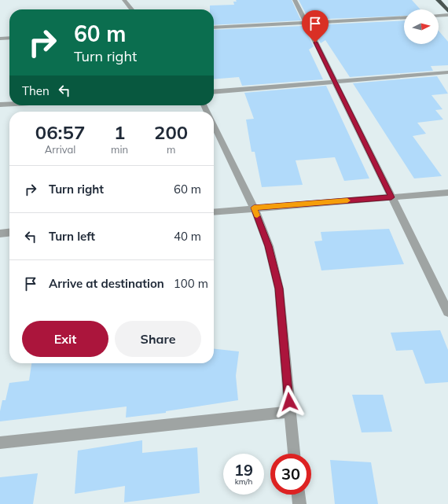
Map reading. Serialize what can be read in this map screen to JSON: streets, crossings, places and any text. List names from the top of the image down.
{
  "north": "right",
  "page": {
    "turn": ["60 m", "Turn right"],
    "then": "Then",
    "eta": [
      "06:57",
      "Arrival",
      "1",
      "min",
      "200",
      "m"
    ],
    "list": [
      {
        "name": "Turn right",
        "value": "60 m"
      },
      {
        "name": "Turn left",
        "value": "40 m"
      },
      {
        "name": "Arrive at destination",
        "value": "100 m"
      }
    ],
    "buttons": ["Exit", "Share"],
    "speed": "19 km/h",
    "limit": "30"
  }
}
